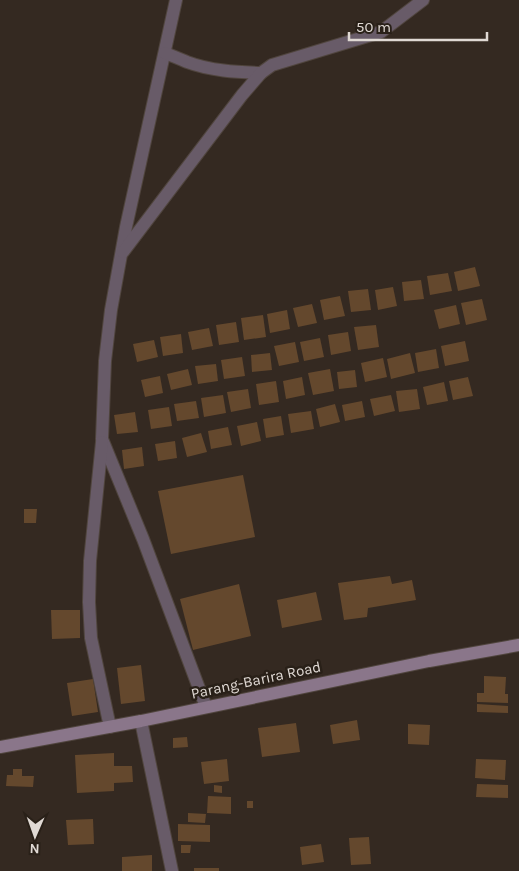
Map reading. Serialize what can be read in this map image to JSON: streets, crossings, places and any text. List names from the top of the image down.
{
  "streets": {
    "main road": ["Parang-Barira Road"]
  },
  "scale_bar": "50 m",
  "north": "bottom"
}
